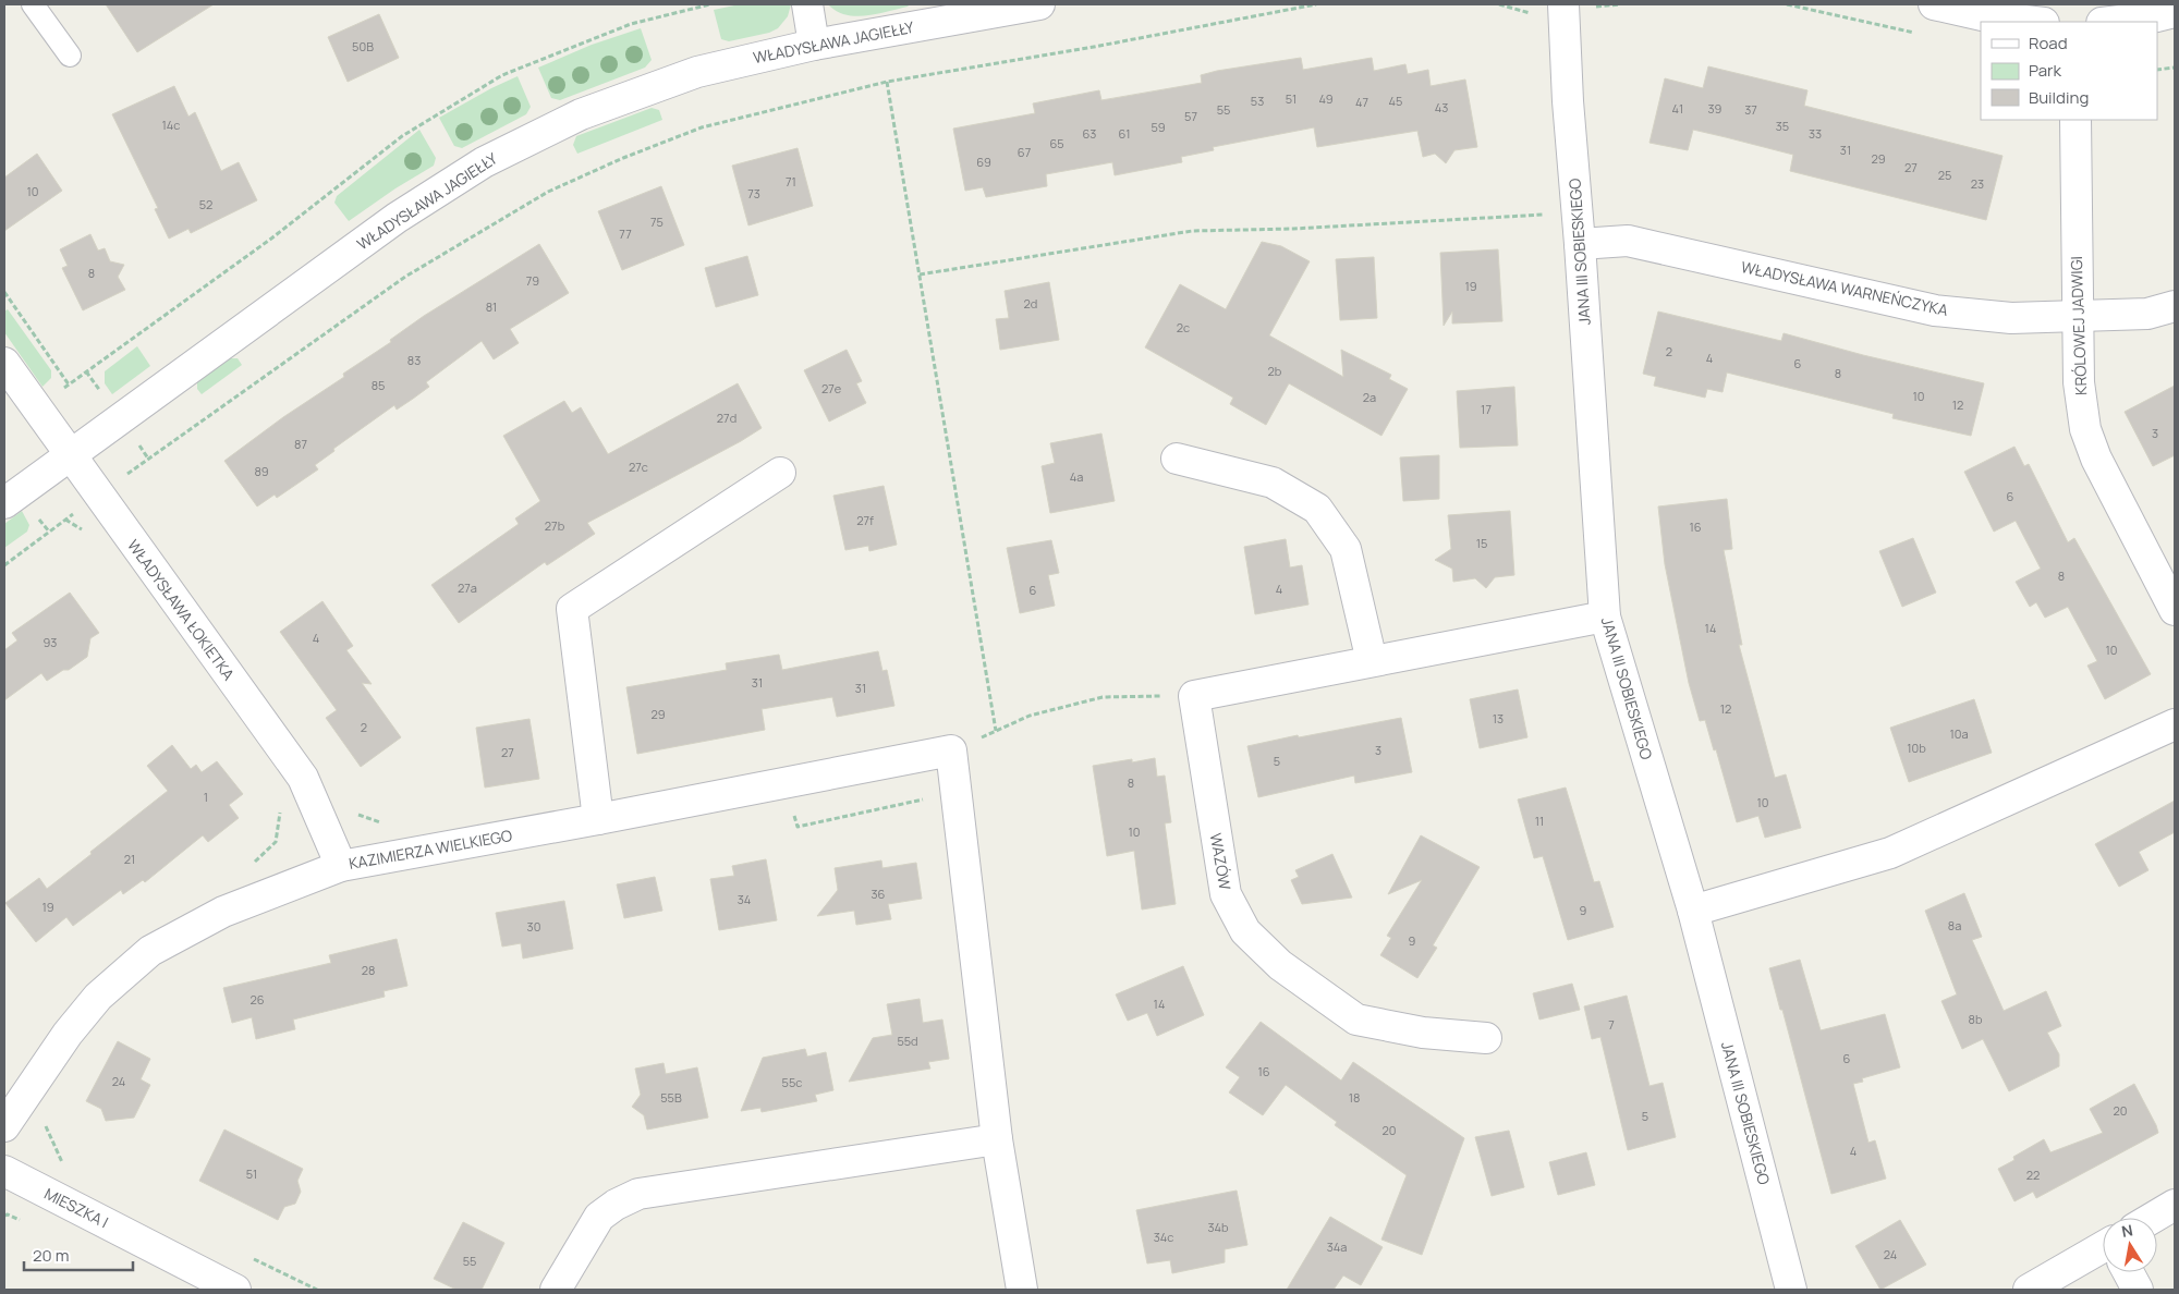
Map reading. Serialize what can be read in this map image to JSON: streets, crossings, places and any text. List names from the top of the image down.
{
  "streets": {
    "street": [
      "WŁADYSŁAWA JAGIEŁŁY",
      "JANA III SOBIESKIEGO",
      "WŁADYSŁAWA WARNEŃCZYKA",
      "KRÓLOWEJ JADWIGI",
      "WŁADYSŁAWA ŁOKIETKA",
      "KAZIMIERZA WIELKIEGO",
      "WAZÓW",
      "MIESZKA I"
    ]
  },
  "crossings": [
    ["WŁADYSŁAWA JAGIEŁŁY", "WŁADYSŁAWA ŁOKIETKA"],
    ["JANA III SOBIESKIEGO", "WŁADYSŁAWA WARNEŃCZYKA"],
    ["WŁADYSŁAWA WARNEŃCZYKA", "KRÓLOWEJ JADWIGI"],
    ["WŁADYSŁAWA ŁOKIETKA", "KAZIMIERZA WIELKIEGO"]
  ],
  "house_numbers": [
    "50B",
    "51",
    "49",
    "53",
    "45",
    "47",
    "43",
    "41",
    "39",
    "55",
    "37",
    "57",
    "14c",
    "35",
    "59",
    "63",
    "61",
    "33",
    "65",
    "31",
    "67",
    "29",
    "69",
    "27",
    "25",
    "71",
    "23",
    "10",
    "73",
    "52",
    "75",
    "77",
    "8",
    "79",
    "19",
    "2d",
    "81",
    "2c",
    "2",
    "4",
    "83",
    "6",
    "2b",
    "8",
    "85",
    "27e",
    "10",
    "2a",
    "12",
    "17",
    "27d",
    "3",
    "87",
    "27c",
    "89",
    "4a",
    "6",
    "27f",
    "27b",
    "16",
    "15",
    "8",
    "27a",
    "4",
    "6",
    "14",
    "4",
    "93",
    "10",
    "31",
    "31",
    "12",
    "29",
    "13",
    "2",
    "10a",
    "10b",
    "3",
    "27",
    "5",
    "8",
    "1",
    "10",
    "11",
    "10",
    "21",
    "36",
    "34",
    "19",
    "9",
    "8a",
    "30",
    "9",
    "28",
    "26",
    "14",
    "8b",
    "7",
    "55d",
    "6",
    "16",
    "24",
    "55c",
    "55B",
    "18",
    "20",
    "5",
    "20",
    "4",
    "51",
    "22",
    "34b",
    "34c",
    "34a",
    "24",
    "55"
  ],
  "legend": ["Road", "Park", "Building"],
  "scale_bar": "20 m",
  "north": "top"
}
